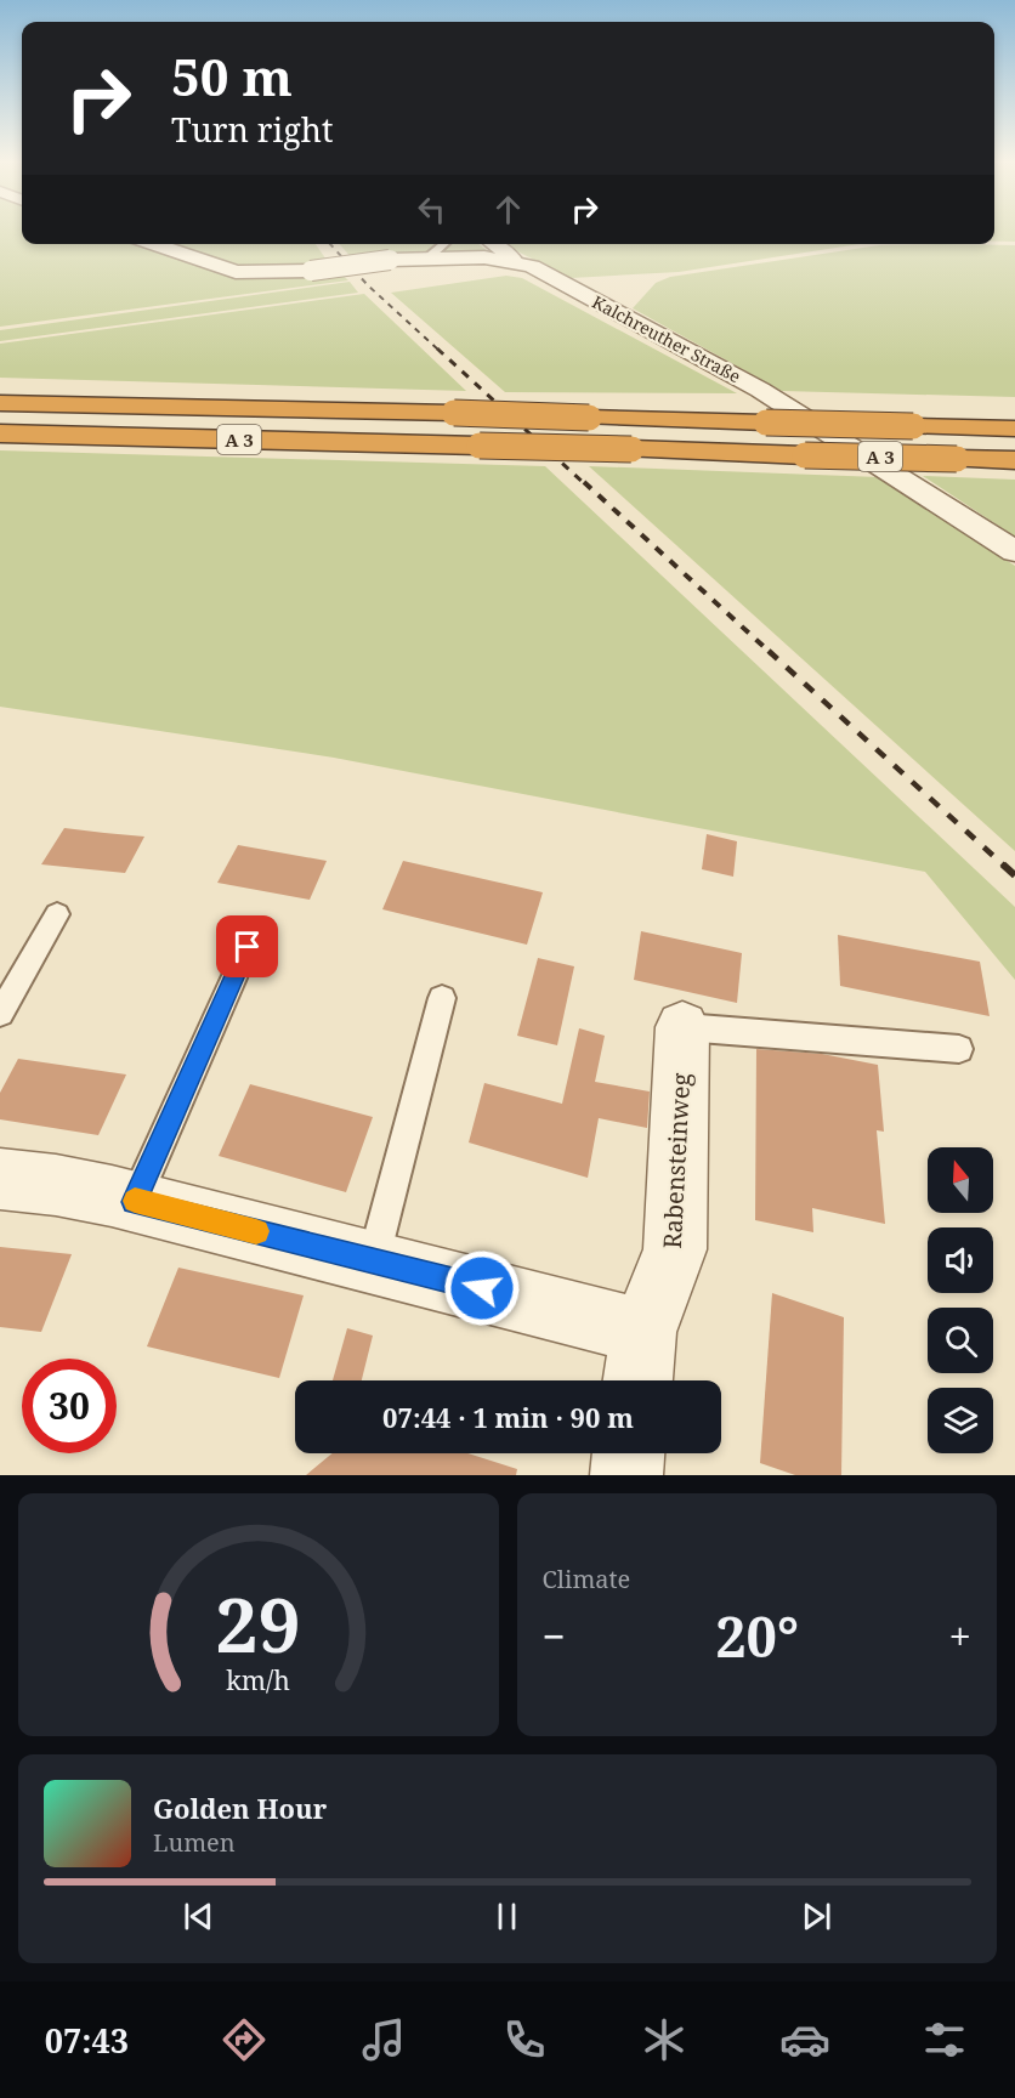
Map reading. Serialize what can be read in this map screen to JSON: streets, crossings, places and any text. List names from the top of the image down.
{
  "streets": {
    "highway": ["A 3"],
    "street": ["Kalchreuther Straße", "Rabensteinweg"]
  },
  "north": "top",
  "page": {
    "turn": ["50 m", "Turn right"],
    "limit": "30",
    "trip": "07:44 · 1 min · 90 m",
    "tile": "Climate",
    "heat": ["−", "20°", "+"],
    "song": ["Golden Hour", "Lumen"],
    "tabs": "07:43",
    "gauge": ["29", "km/h"]
  }
}
